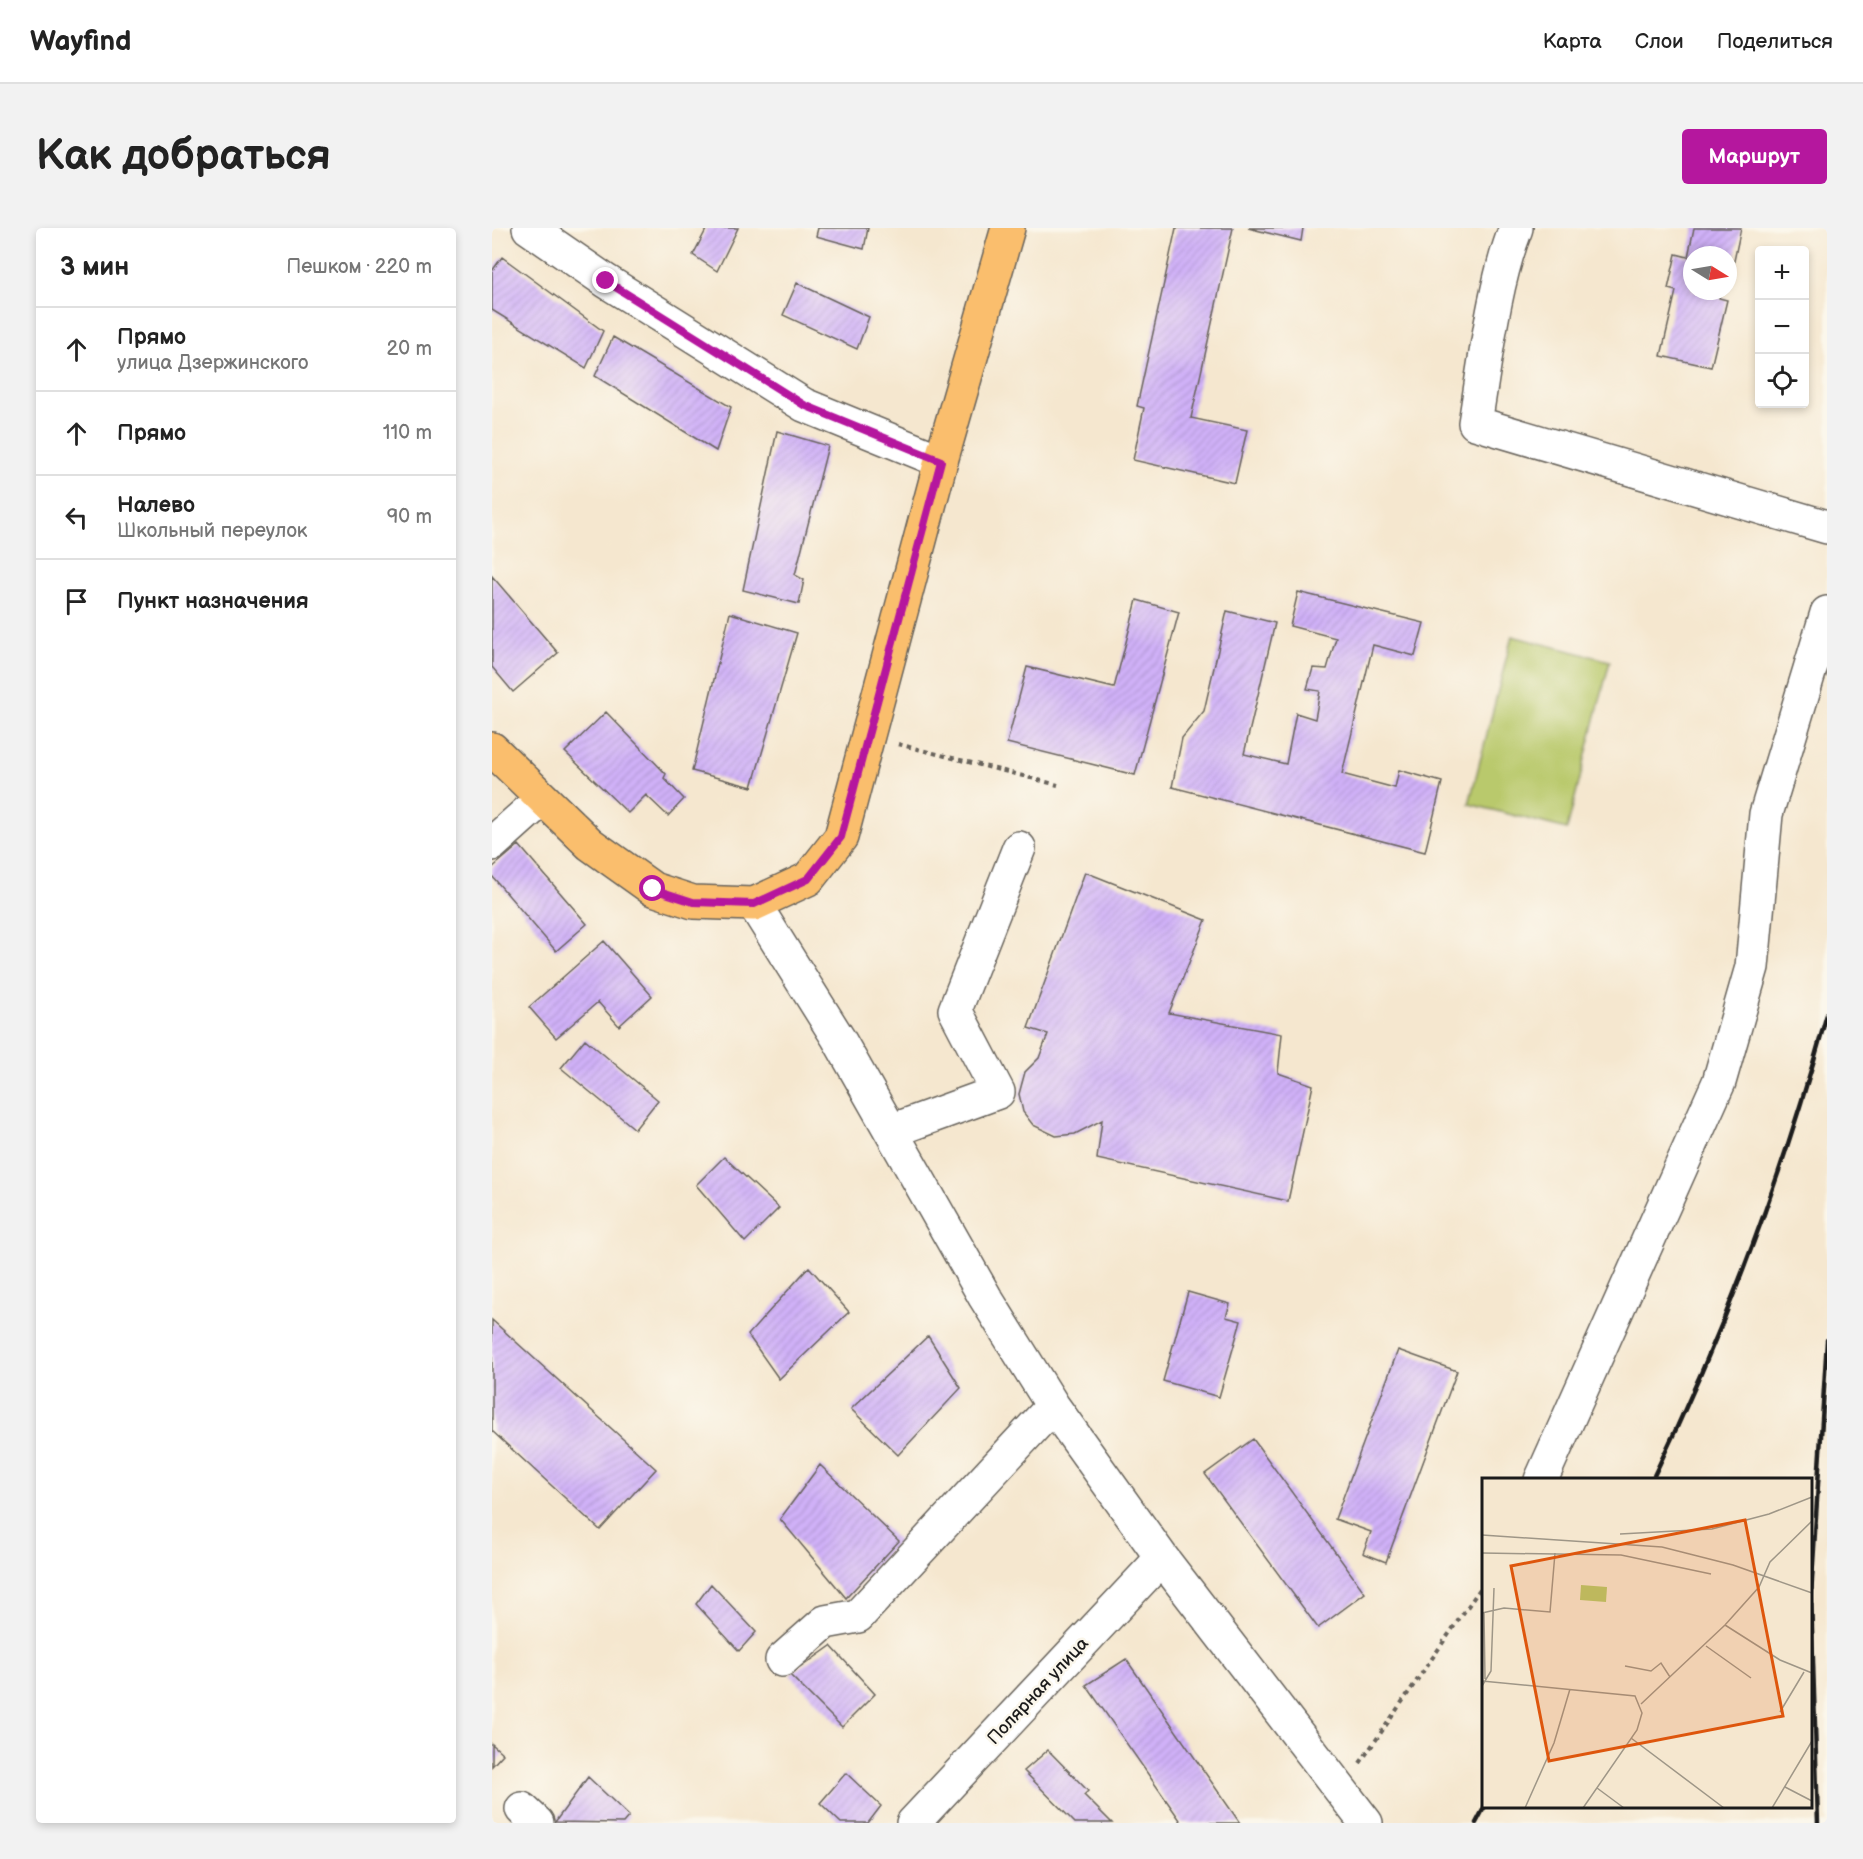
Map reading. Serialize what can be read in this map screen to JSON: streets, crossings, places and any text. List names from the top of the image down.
{
  "streets": {
    "street": ["Полярная улица"]
  },
  "north": "right",
  "page": {
    "header": "Wayfind",
    "nav": ["Карта", "Слои", "Поделиться"],
    "buttons": "Маршрут",
    "title": "Как добраться",
    "heading": ["3 мин", "Пешком · 220 m"],
    "map_buttons": ["+", "−"],
    "list": [
      ["Прямо", "улица Дзержинского", "20 m"],
      ["Прямо", "110 m"],
      ["Налево", "Школьный переулок", "90 m"],
      "Пункт назначения"
    ]
  }
}
